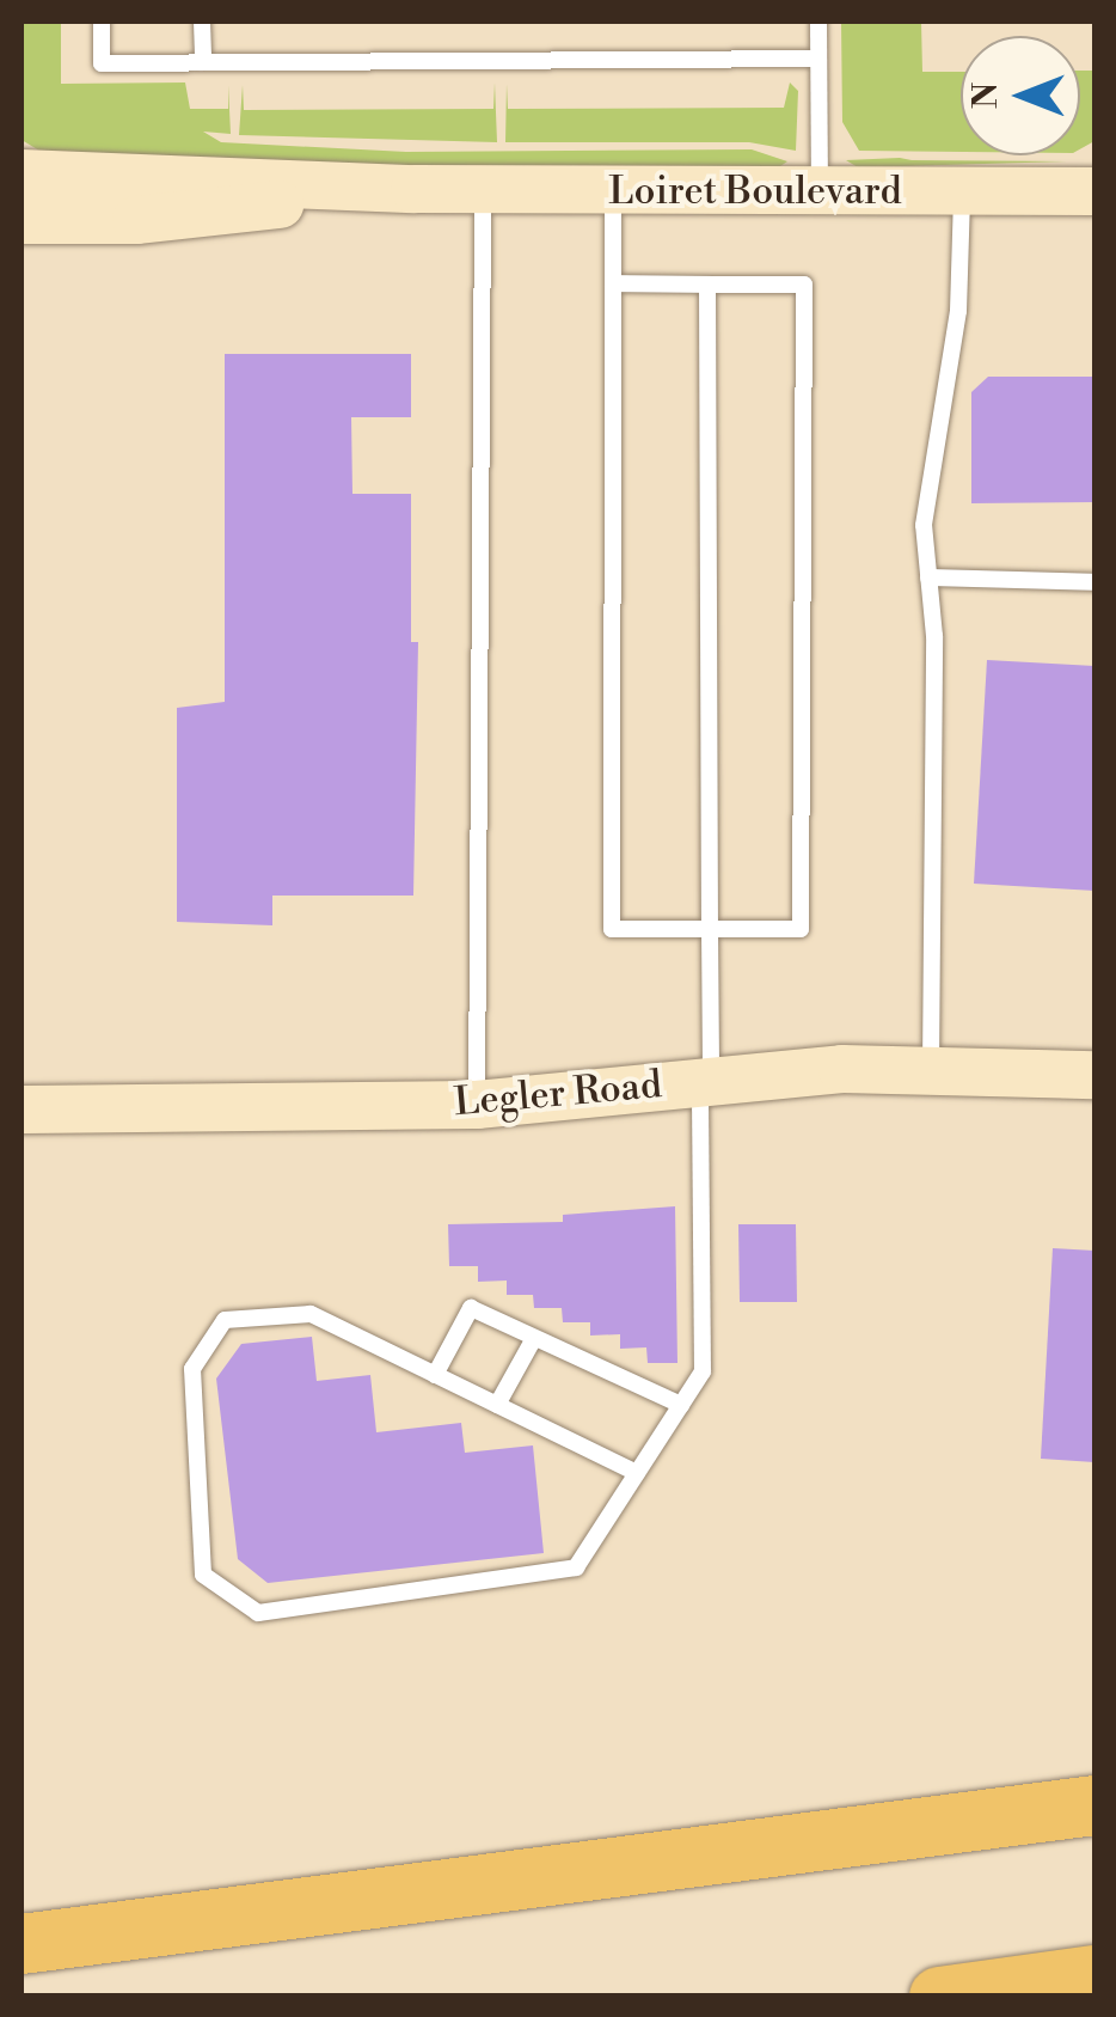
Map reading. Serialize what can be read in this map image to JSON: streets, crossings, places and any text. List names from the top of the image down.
{
  "streets": {
    "street": ["Loiret Boulevard", "Legler Road"]
  },
  "north": "left"
}
